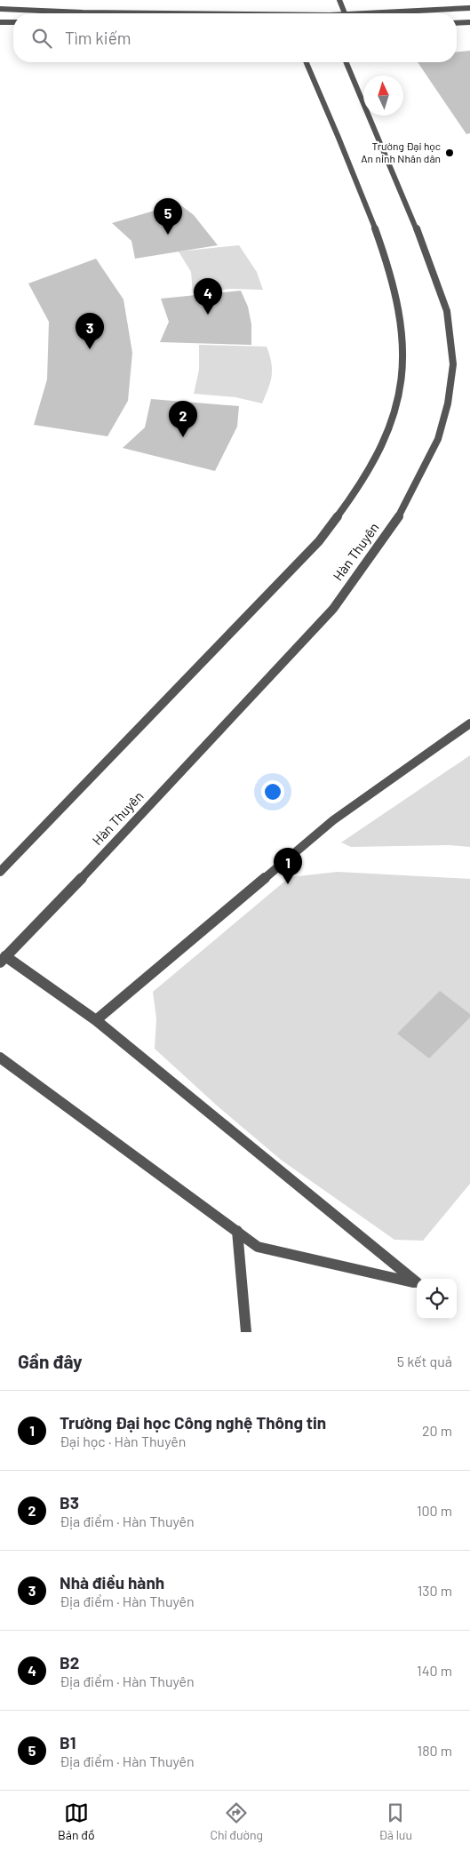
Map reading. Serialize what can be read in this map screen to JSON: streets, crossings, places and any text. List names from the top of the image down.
{
  "streets": {
    "street": ["Hàn Thuyên"]
  },
  "places": ["Trường Đại học An ninh Nhân dân"],
  "north": "top",
  "page": {
    "search": "Tìm kiếm",
    "pins": [
      "5",
      "4",
      "3",
      "2",
      "1"
    ],
    "heading": ["Gần đây", "5 kết quả"],
    "list": [
      {
        "mark": "1",
        "name": "Trường Đại học Công nghệ Thông tin",
        "note": "Đại học · Hàn Thuyên",
        "value": "20 m"
      },
      {
        "mark": "2",
        "name": "B3",
        "note": "Địa điểm · Hàn Thuyên",
        "value": "100 m"
      },
      {
        "mark": "3",
        "name": "Nhà điều hành",
        "note": "Địa điểm · Hàn Thuyên",
        "value": "130 m"
      },
      {
        "mark": "4",
        "name": "B2",
        "note": "Địa điểm · Hàn Thuyên",
        "value": "140 m"
      },
      {
        "mark": "5",
        "name": "B1",
        "note": "Địa điểm · Hàn Thuyên",
        "value": "180 m"
      }
    ],
    "nav": ["Bản đồ", "Chỉ đường", "Đã lưu"]
  }
}
